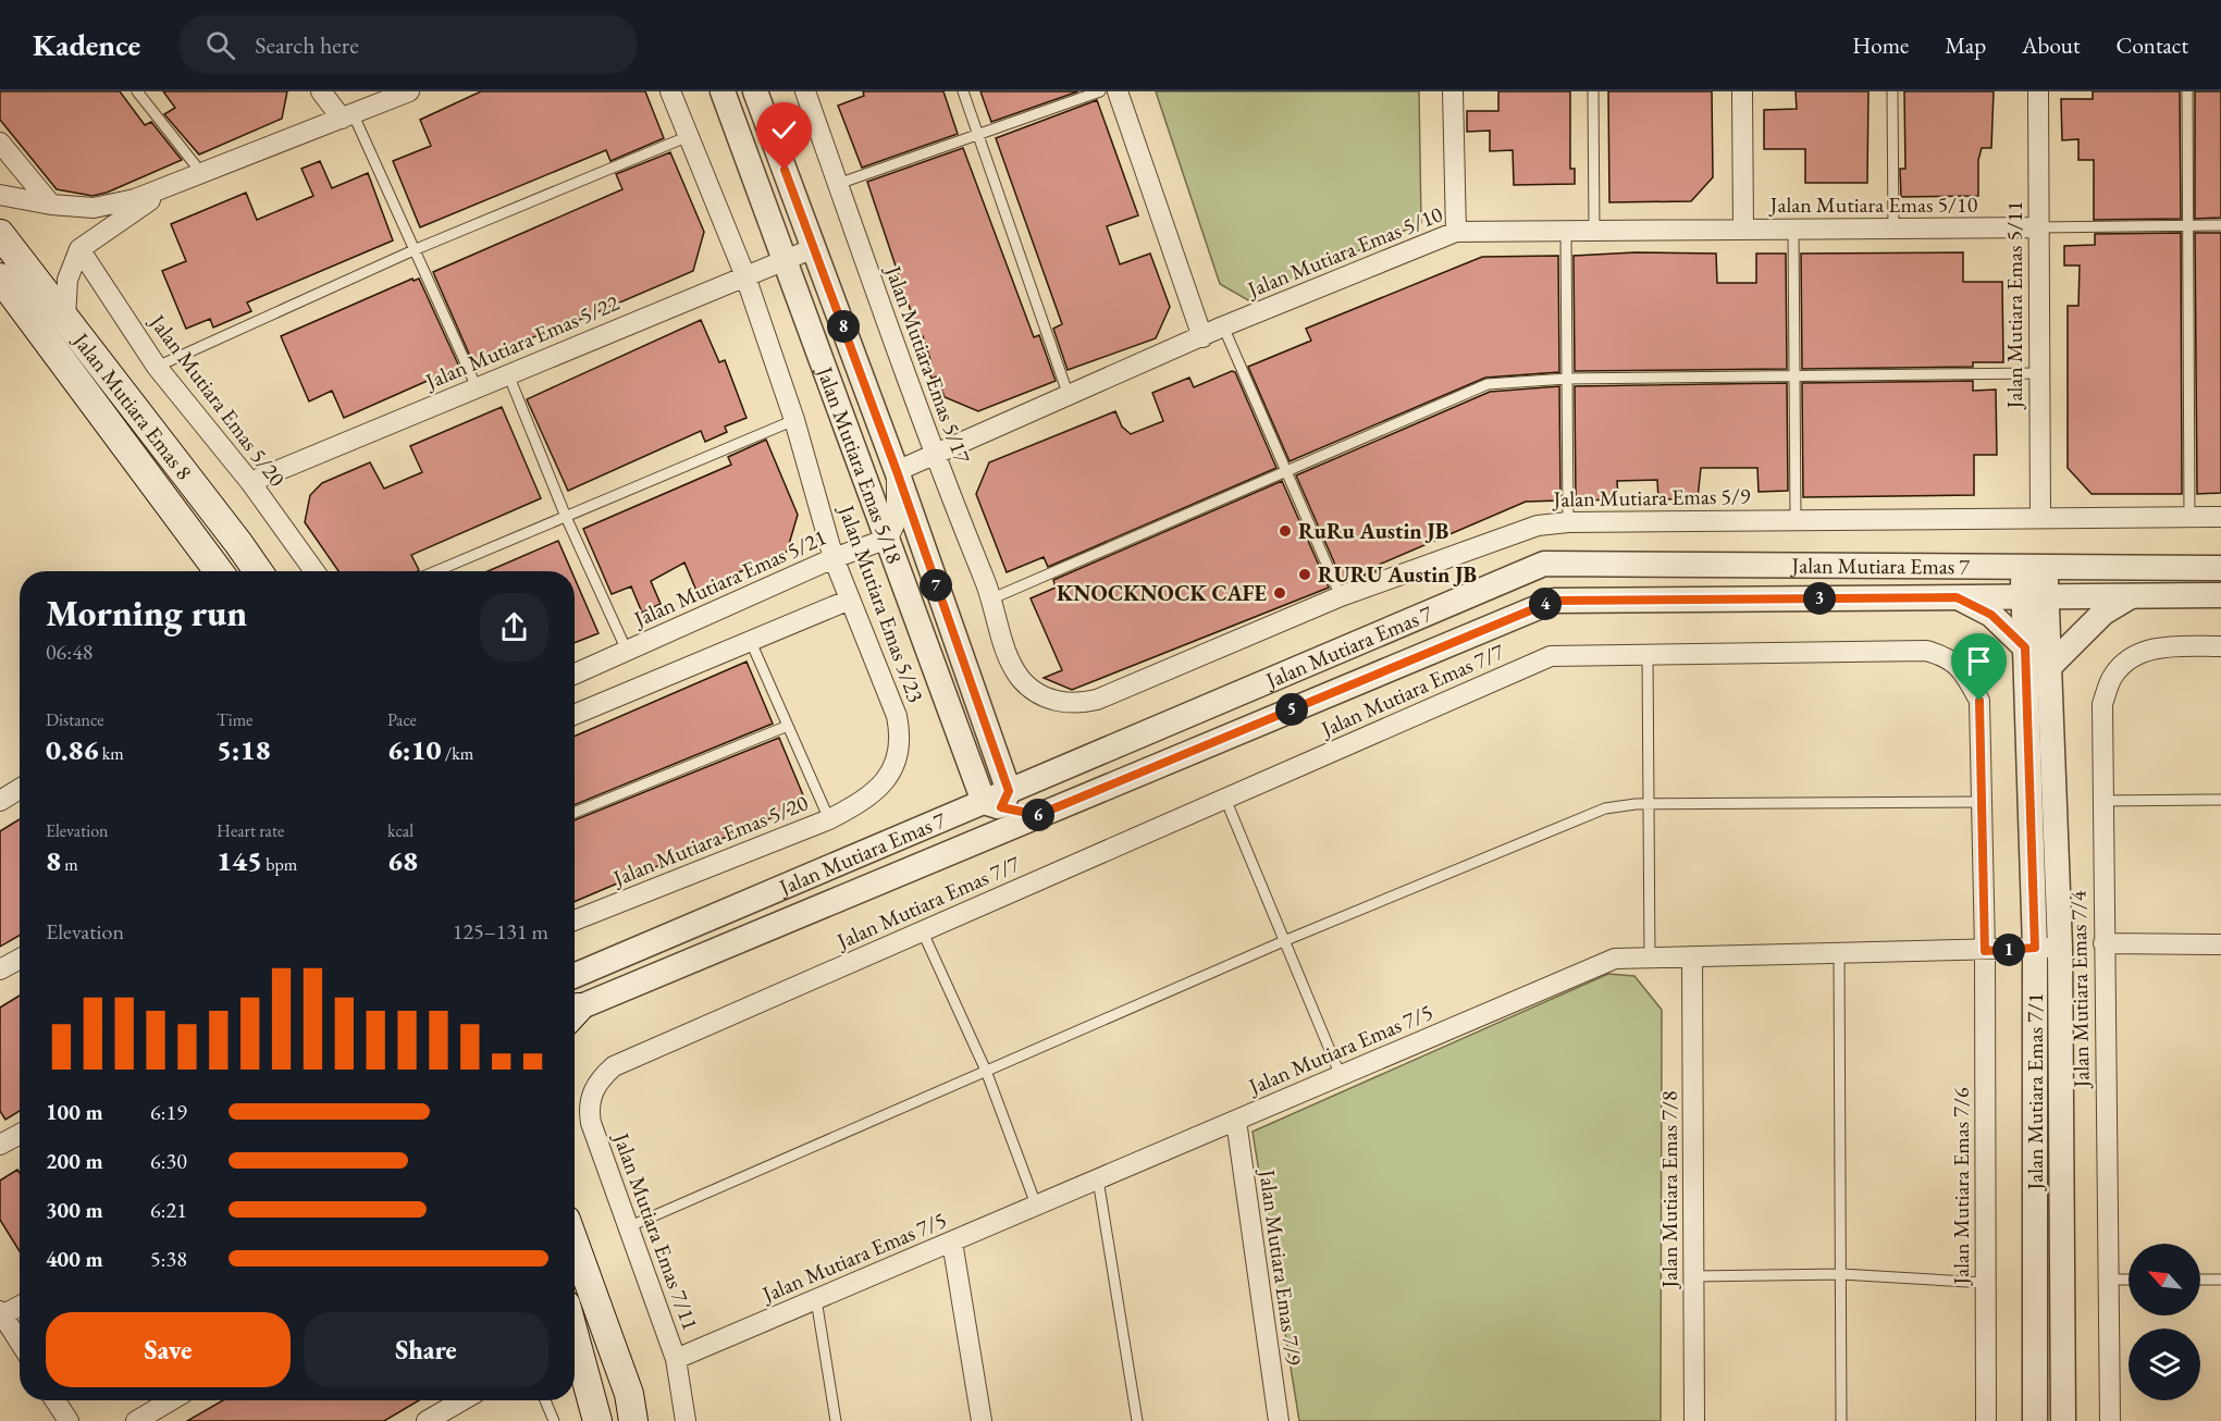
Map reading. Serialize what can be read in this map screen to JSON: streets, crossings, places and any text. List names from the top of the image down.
{
  "streets": {
    "main road": ["Jalan Mutiara Emas 8"],
    "street": [
      "Jalan Mutiara Emas 5/10",
      "Jalan Mutiara Emas 5/11",
      "Jalan Mutiara Emas 5/22",
      "Jalan Mutiara Emas 5/17",
      "Jalan Mutiara Emas 5/20",
      "Jalan Mutiara Emas 5/18",
      "Jalan Mutiara Emas 5/9",
      "Jalan Mutiara Emas 7",
      "Jalan Mutiara Emas 5/21",
      "Jalan Mutiara Emas 5/23",
      "Jalan Mutiara Emas 7/7",
      "Jalan Mutiara Emas 7/4",
      "Jalan Mutiara Emas 7/5",
      "Jalan Mutiara Emas 7/1",
      "Jalan Mutiara Emas 7/6",
      "Jalan Mutiara Emas 7/8",
      "Jalan Mutiara Emas 7/11",
      "Jalan Mutiara Emas 7/9"
    ]
  },
  "crossings": [
    ["Jalan Mutiara Emas 5/10", "Jalan Mutiara Emas 5/11"],
    ["Jalan Mutiara Emas 5/10", "Jalan Mutiara Emas 5/17"],
    ["Jalan Mutiara Emas 5/10", "Jalan Mutiara Emas 5/18"],
    ["Jalan Mutiara Emas 5/11", "Jalan Mutiara Emas 5/9"],
    ["Jalan Mutiara Emas 5/22", "Jalan Mutiara Emas 5/20"],
    ["Jalan Mutiara Emas 5/22", "Jalan Mutiara Emas 5/18"],
    ["Jalan Mutiara Emas 5/22", "Jalan Mutiara Emas 5/23"],
    ["Jalan Mutiara Emas 5/17", "Jalan Mutiara Emas 5/9"],
    ["Jalan Mutiara Emas 5/20", "Jalan Mutiara Emas 5/23"],
    ["Jalan Mutiara Emas 5/18", "Jalan Mutiara Emas 7"],
    ["Jalan Mutiara Emas 5/18", "Jalan Mutiara Emas 5/21"],
    ["Jalan Mutiara Emas 7", "Jalan Mutiara Emas 7/1"],
    ["Jalan Mutiara Emas 5/21", "Jalan Mutiara Emas 5/23"],
    ["Jalan Mutiara Emas 7/7", "Jalan Mutiara Emas 7/5"],
    ["Jalan Mutiara Emas 7/7", "Jalan Mutiara Emas 7/6"],
    ["Jalan Mutiara Emas 7/7", "Jalan Mutiara Emas 7/11"],
    ["Jalan Mutiara Emas 7/5", "Jalan Mutiara Emas 7/1"],
    ["Jalan Mutiara Emas 7/5", "Jalan Mutiara Emas 7/6"],
    ["Jalan Mutiara Emas 7/5", "Jalan Mutiara Emas 7/8"],
    ["Jalan Mutiara Emas 7/5", "Jalan Mutiara Emas 7/11"],
    ["Jalan Mutiara Emas 7/5", "Jalan Mutiara Emas 7/9"]
  ],
  "places": ["RuRu Austin JB", "RURU Austin JB", "KNOCKNOCK CAFE"],
  "north": "top left",
  "page": {
    "header": "Kadence",
    "search": "Search here",
    "nav": [
      "Home",
      "Map",
      "About",
      "Contact"
    ],
    "pins": [
      "8",
      "7",
      "3",
      "4",
      "5",
      "6",
      "1"
    ],
    "heading": ["Morning run", "06:48"],
    "stats": [
      ["Distance", "0.86 km"],
      ["Time", "5:18"],
      ["Pace", "6:10 /km"],
      ["Elevation", "8 m"],
      ["Heart rate", "145 bpm"],
      ["kcal", "68"]
    ],
    "chart": ["Elevation", "125–131 m"],
    "list": [
      {
        "name": "100 m",
        "note": "6:19"
      },
      {
        "name": "200 m",
        "note": "6:30"
      },
      {
        "name": "300 m",
        "note": "6:21"
      },
      {
        "name": "400 m",
        "note": "5:38"
      }
    ],
    "buttons": ["Save", "Share"]
  }
}
